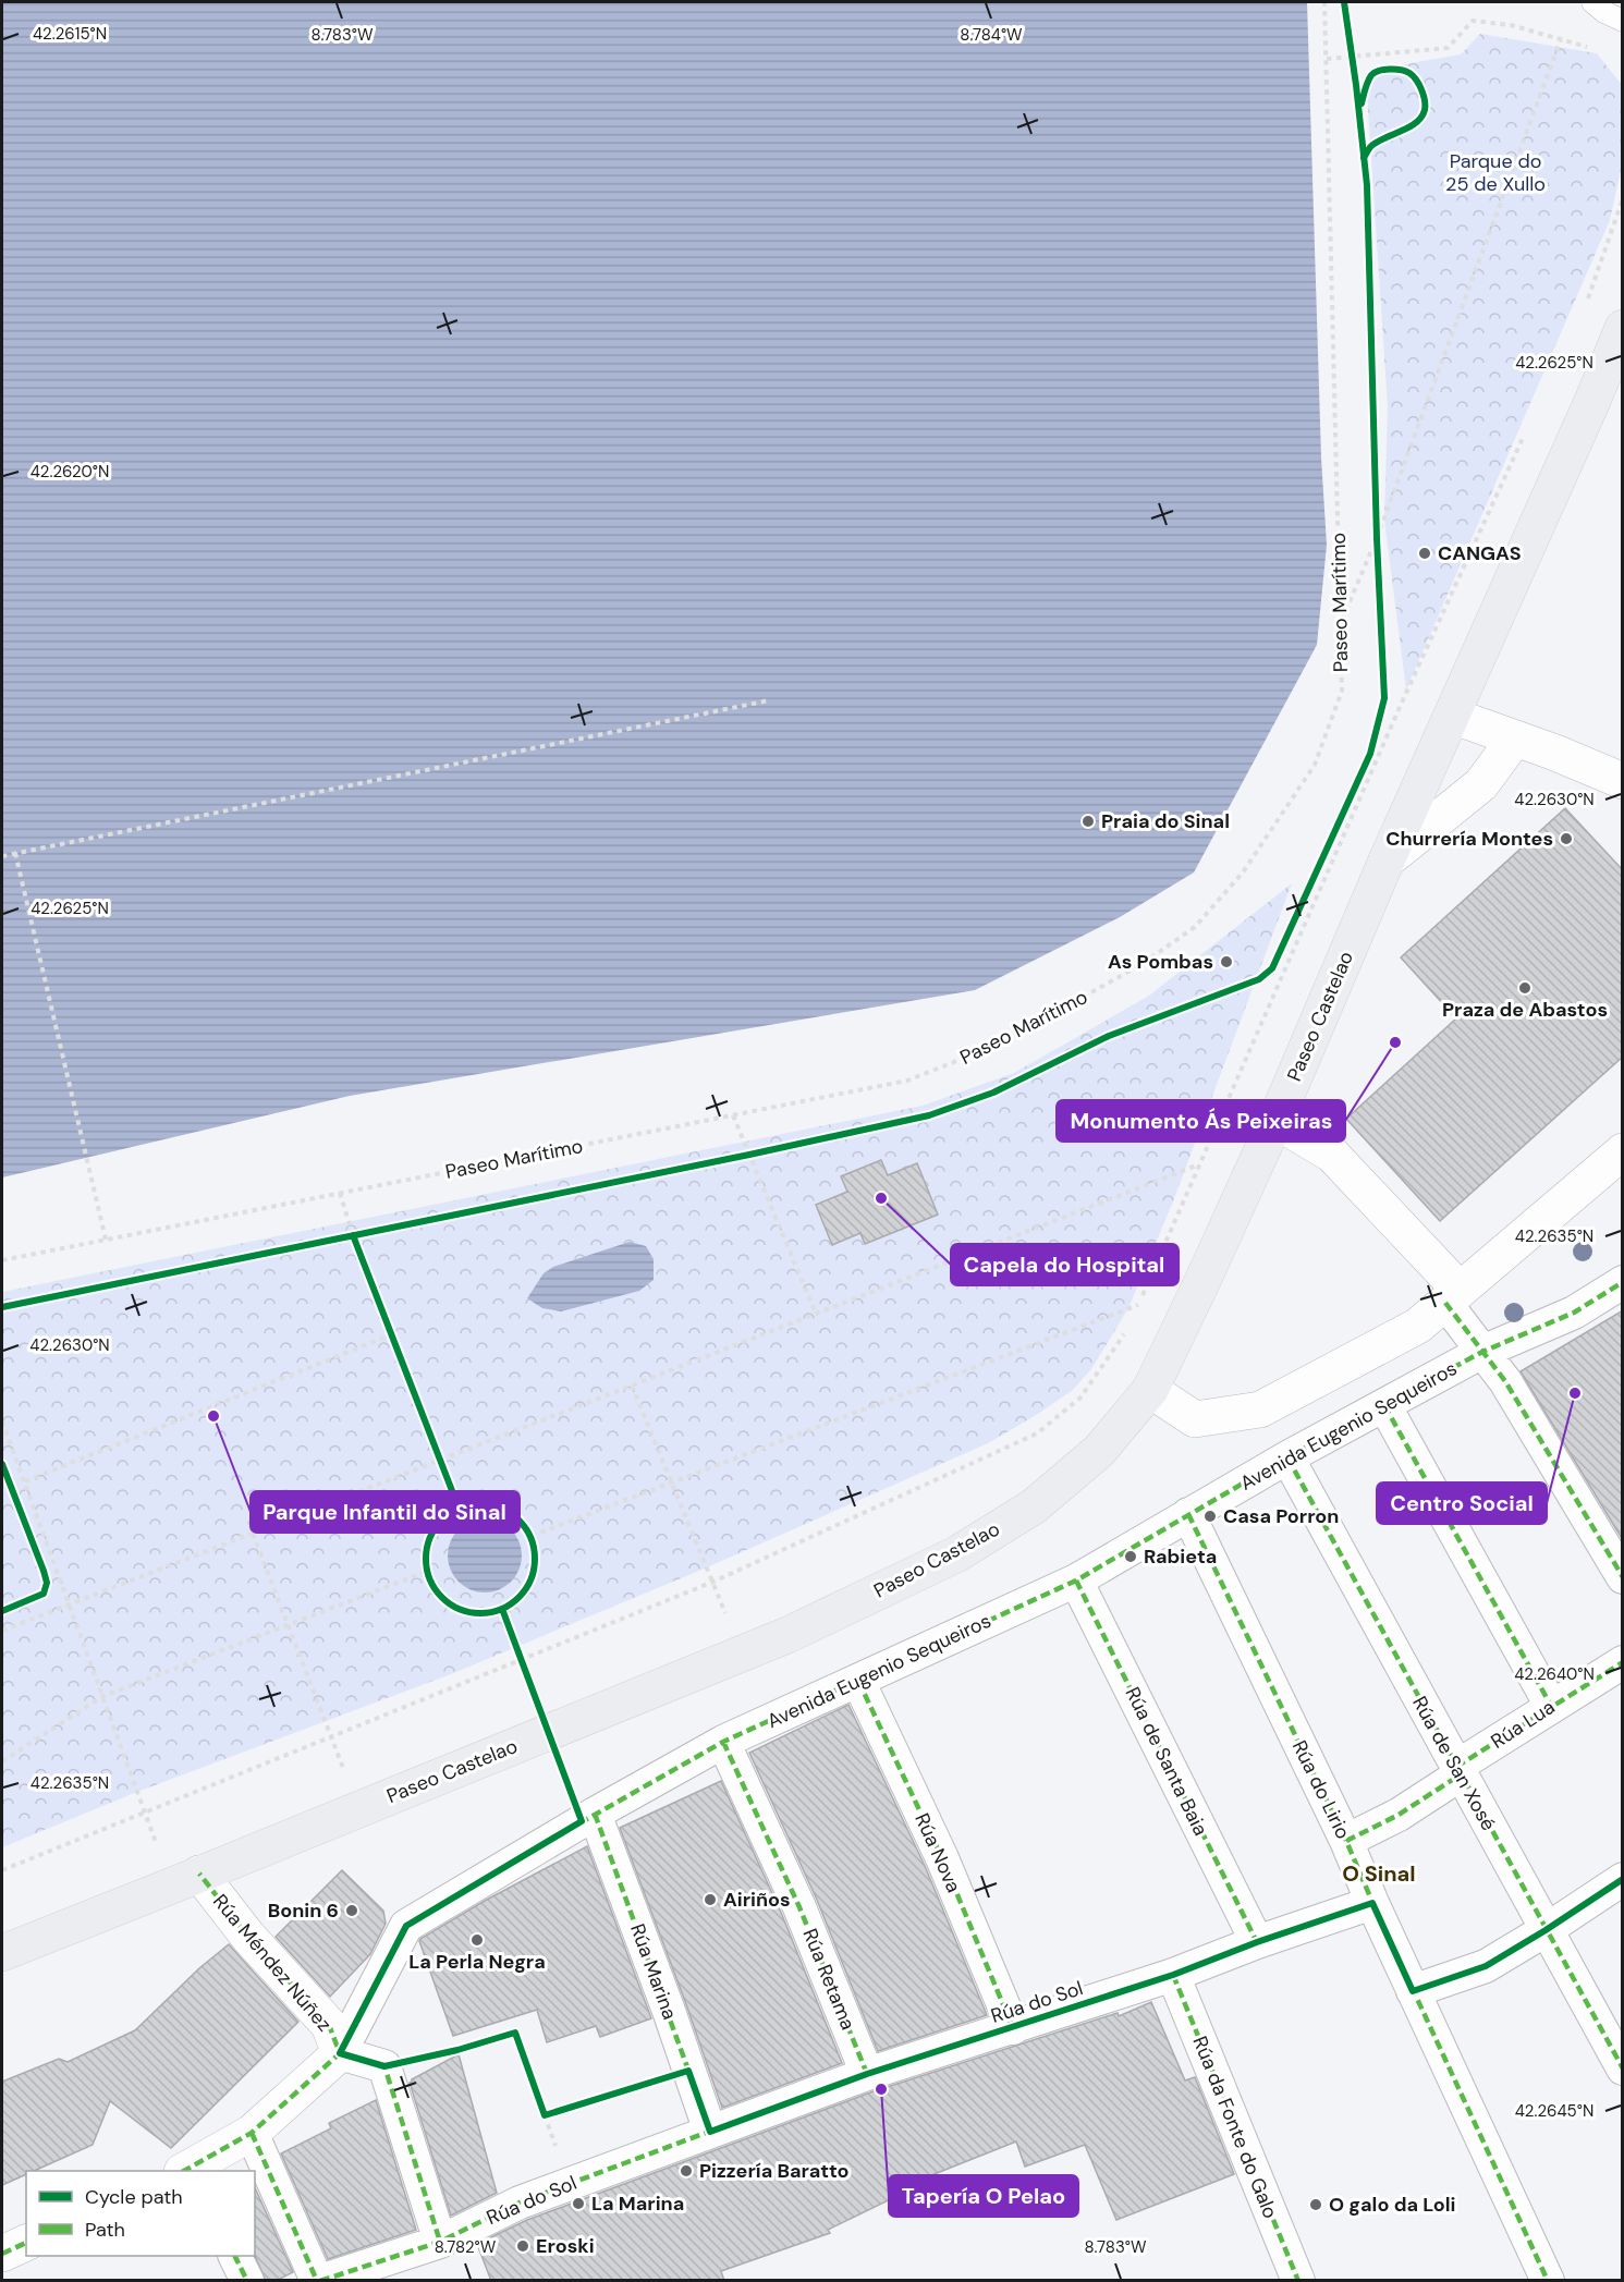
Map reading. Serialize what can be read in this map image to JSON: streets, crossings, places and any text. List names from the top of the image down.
{
  "streets": {
    "main road": ["Paseo Castelao"],
    "street": [
      "Avenida Eugenio Sequeiros",
      "Rúa Lua",
      "Rúa de Santa Baia",
      "Rúa de San Xosé",
      "Rúa do Lirio",
      "Rúa Nova",
      "Rúa Méndez Núñez",
      "Rúa Marina",
      "Rúa Retama",
      "Rúa do Sol",
      "Rúa da Fonte do Galo"
    ],
    "path": ["Paseo Marítimo"]
  },
  "crossings": [
    ["Paseo Castelao", "Rúa Méndez Núñez"],
    ["Avenida Eugenio Sequeiros", "Rúa de Santa Baia"],
    ["Avenida Eugenio Sequeiros", "Rúa de San Xosé"],
    ["Avenida Eugenio Sequeiros", "Rúa do Lirio"],
    ["Avenida Eugenio Sequeiros", "Rúa Nova"],
    ["Avenida Eugenio Sequeiros", "Rúa Méndez Núñez"],
    ["Avenida Eugenio Sequeiros", "Rúa Marina"],
    ["Avenida Eugenio Sequeiros", "Rúa Retama"],
    ["Rúa Lua", "Rúa de San Xosé"],
    ["Rúa Lua", "Rúa do Lirio"],
    ["Rúa de Santa Baia", "Rúa do Sol"],
    ["Rúa do Lirio", "Rúa do Sol"],
    ["Rúa Nova", "Rúa do Sol"],
    ["Rúa Marina", "Rúa do Sol"],
    ["Rúa Retama", "Rúa do Sol"],
    ["Rúa do Sol", "Rúa da Fonte do Galo"]
  ],
  "districts": ["O Sinal"],
  "parks": ["Parque do 25 de Xullo"],
  "places": [
    "CANGAS",
    "Praia do Sinal",
    "Churrería Montes",
    "As Pombas",
    "Praza de Abastos",
    "Monumento Ás Peixeiras",
    "Capela do Hospital",
    "Centro Social",
    "Parque Infantil do Sinal",
    "Casa Porron",
    "Rabieta",
    "Airiños",
    "Bonin 6",
    "La Perla Negra",
    "Tapería O Pelao",
    "Pizzería Baratto",
    "La Marina",
    "O galo da Loli",
    "Eroski"
  ],
  "legend": ["Cycle path", "Path"],
  "coordinates": [
    "42.2615°N",
    "8.783°W",
    "8.784°W",
    "42.2625°N",
    "42.2620°N",
    "42.2630°N",
    "42.2635°N",
    "42.2640°N",
    "42.2645°N",
    "8.782°W"
  ]
}
